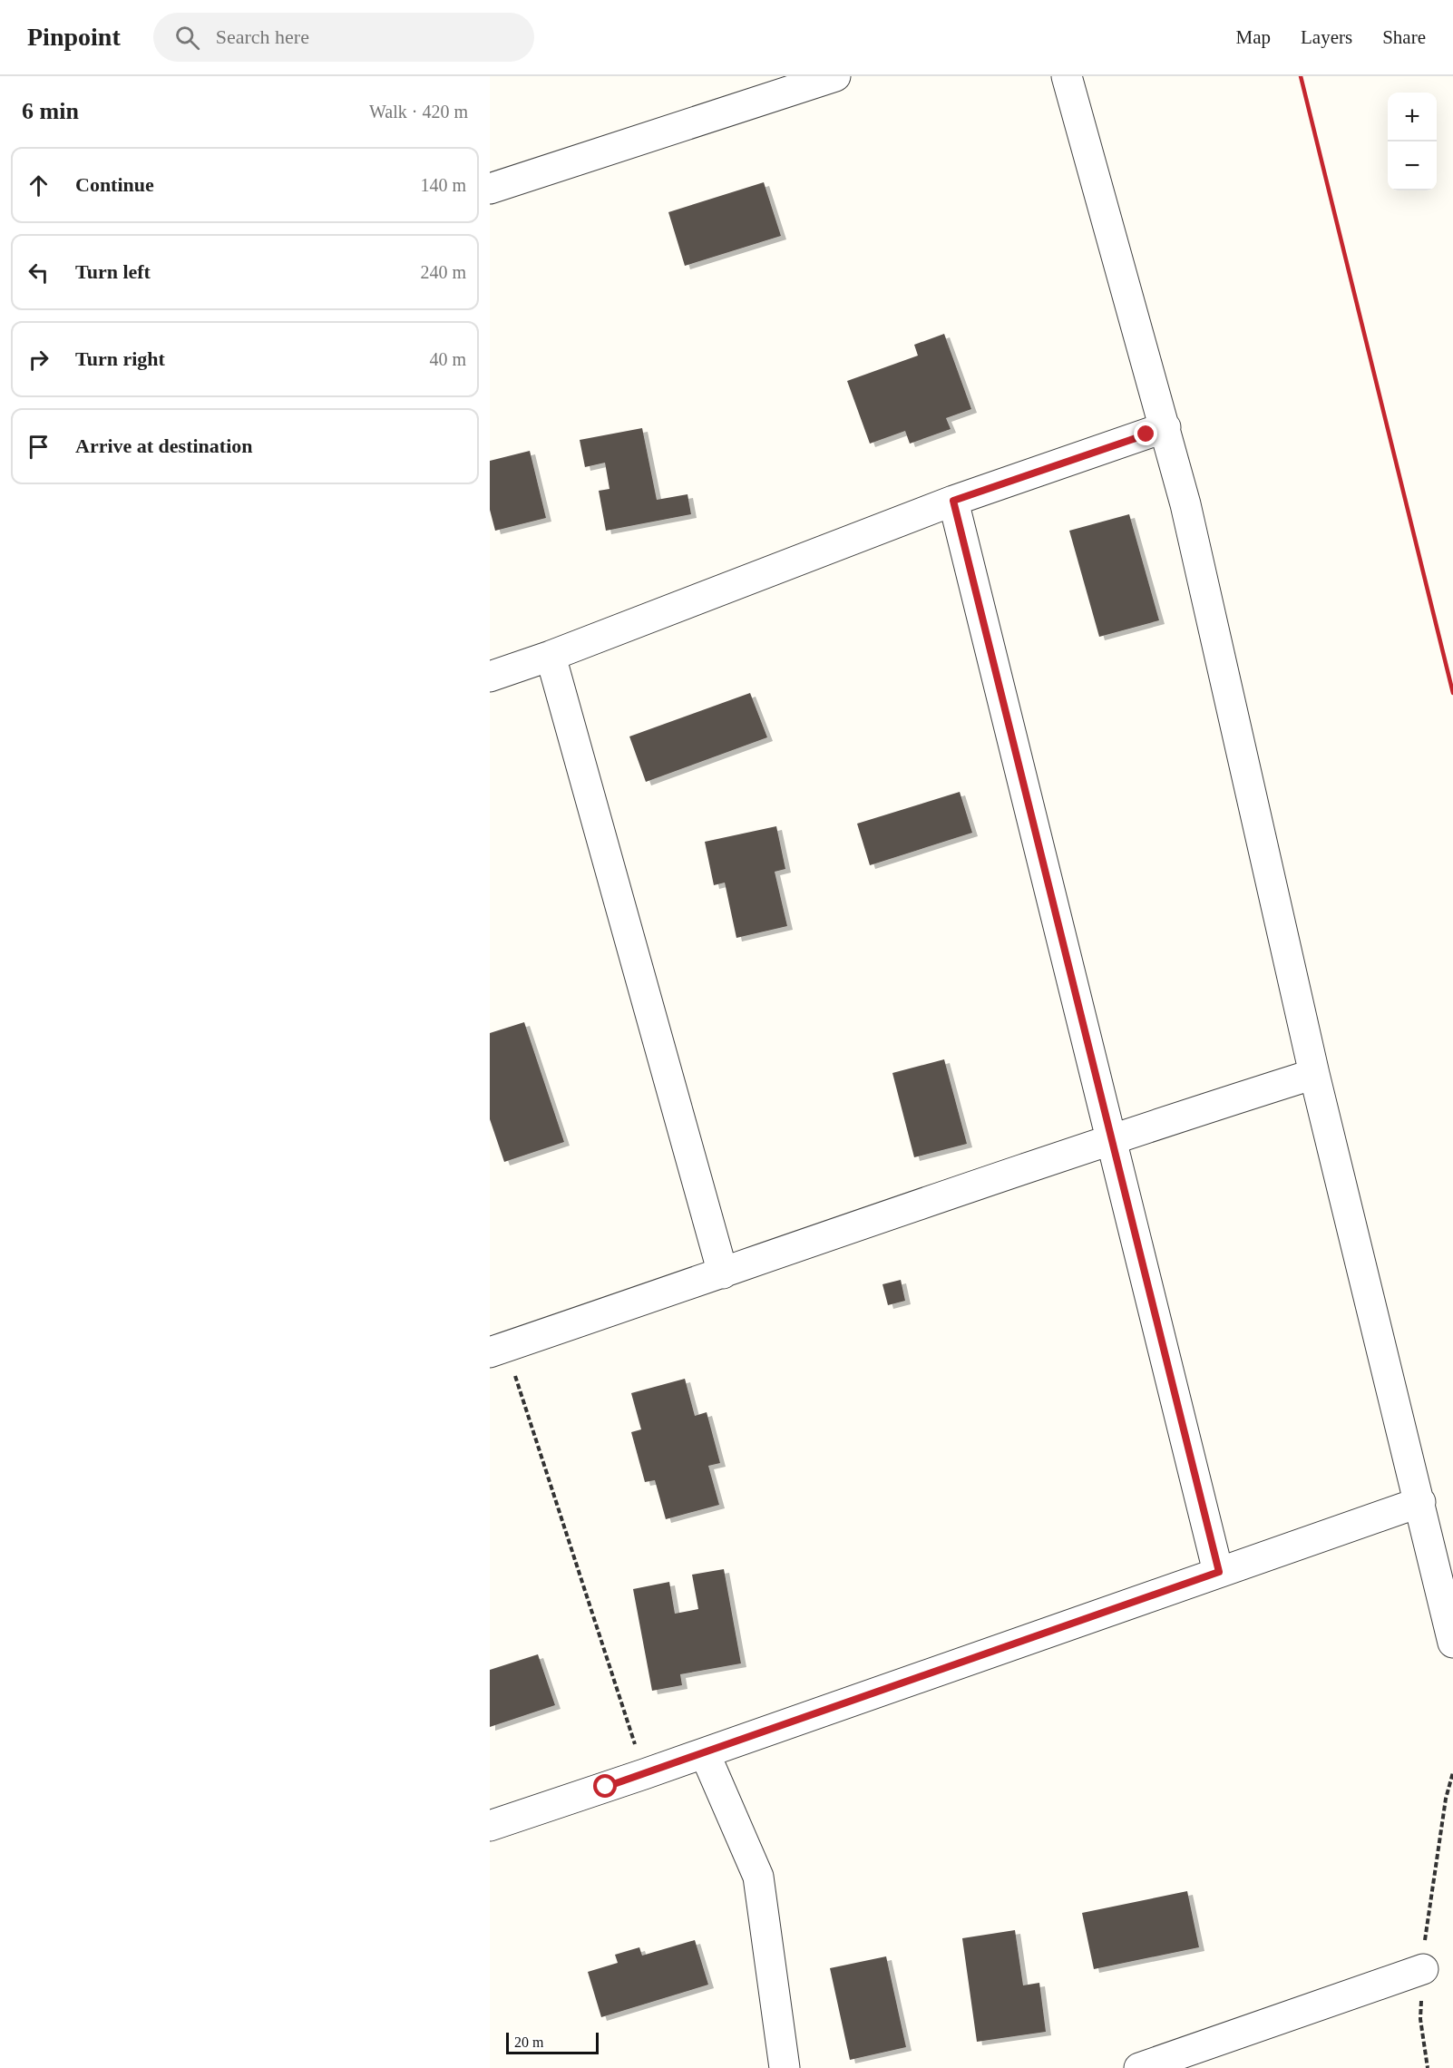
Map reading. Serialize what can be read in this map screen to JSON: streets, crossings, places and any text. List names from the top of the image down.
{
  "scale_bar": "20 m",
  "page": {
    "header": "Pinpoint",
    "search": "Search here",
    "nav": ["Map", "Layers", "Share"],
    "heading": ["6 min", "Walk · 420 m"],
    "map_buttons": ["+", "−"],
    "list": [
      ["Continue", "140 m"],
      ["Turn left", "240 m"],
      ["Turn right", "40 m"],
      "Arrive at destination"
    ],
    "scale": "20 m"
  }
}
